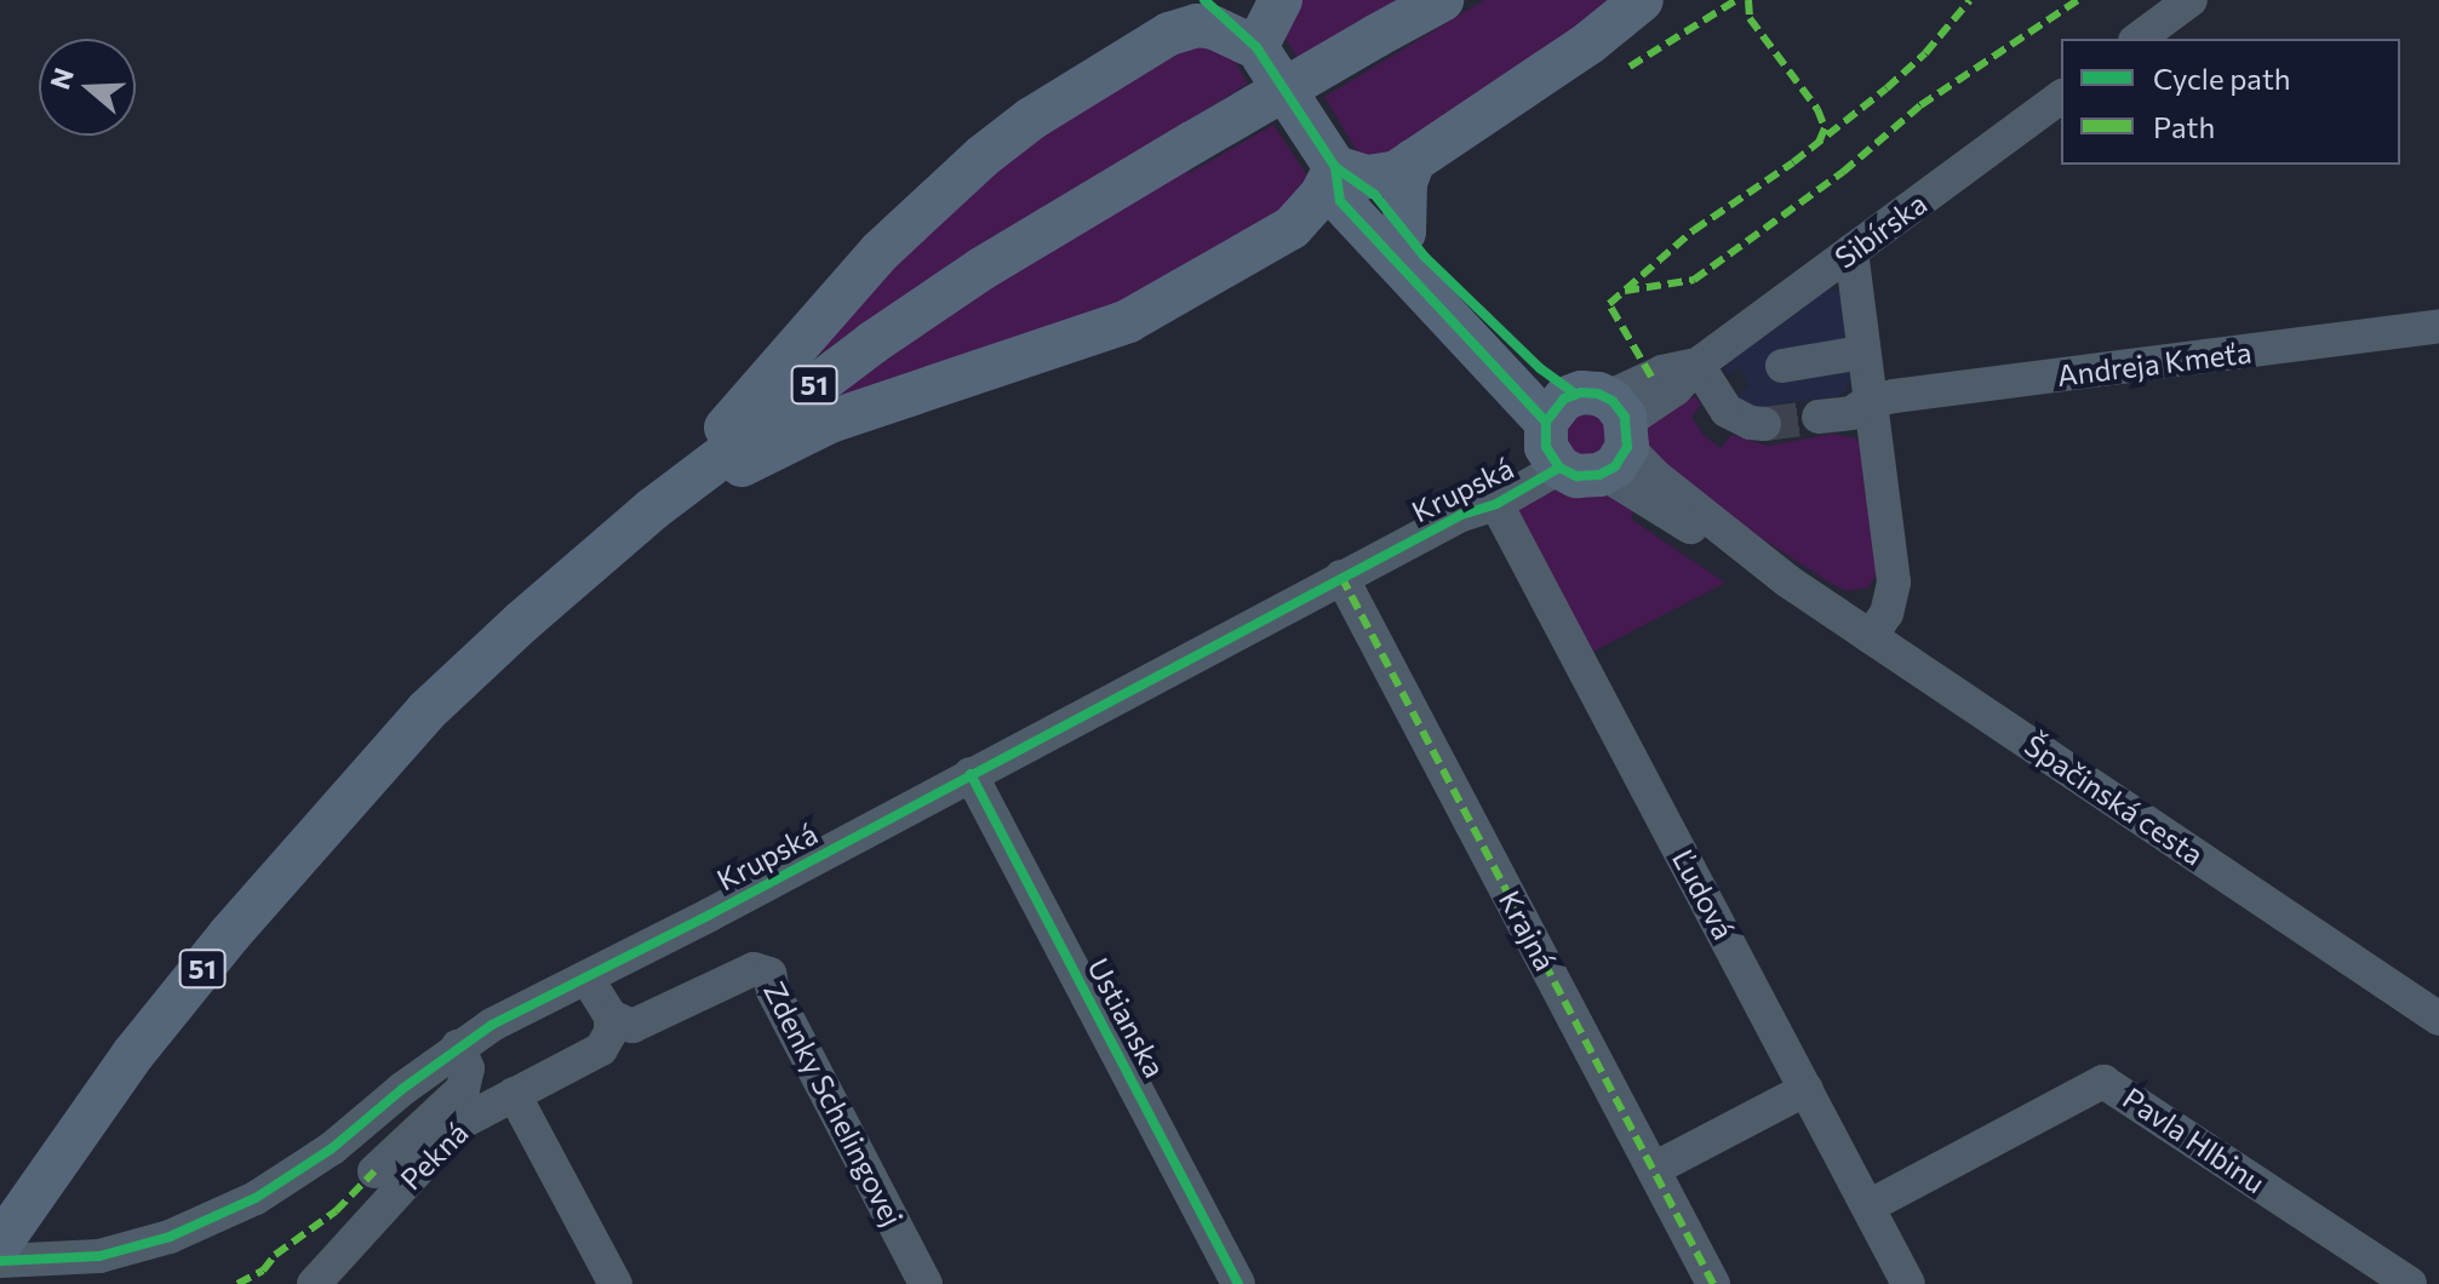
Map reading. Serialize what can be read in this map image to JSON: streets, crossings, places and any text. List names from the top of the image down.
{
  "streets": {
    "main road": ["51"],
    "street": [
      "Sibírska",
      "Andreja Kmeťa",
      "Krupská",
      "Špačinská cesta",
      "Ľudová",
      "Krajná",
      "Ustianska",
      "Zdenky Schelingovej",
      "Pavla Hlbinu",
      "Pekná"
    ]
  },
  "crossings": [
    ["Sibírska", "Krupská"],
    ["Sibírska", "Špačinská cesta"],
    ["51", "Krupská"],
    ["Krupská", "Špačinská cesta"],
    ["Krupská", "Ľudová"],
    ["Krupská", "Krajná"],
    ["Krupská", "Ustianska"],
    ["Ľudová", "Pavla Hlbinu"],
    ["Zdenky Schelingovej", "Pekná"]
  ],
  "legend": ["Cycle path", "Path"],
  "north": "left"
}
